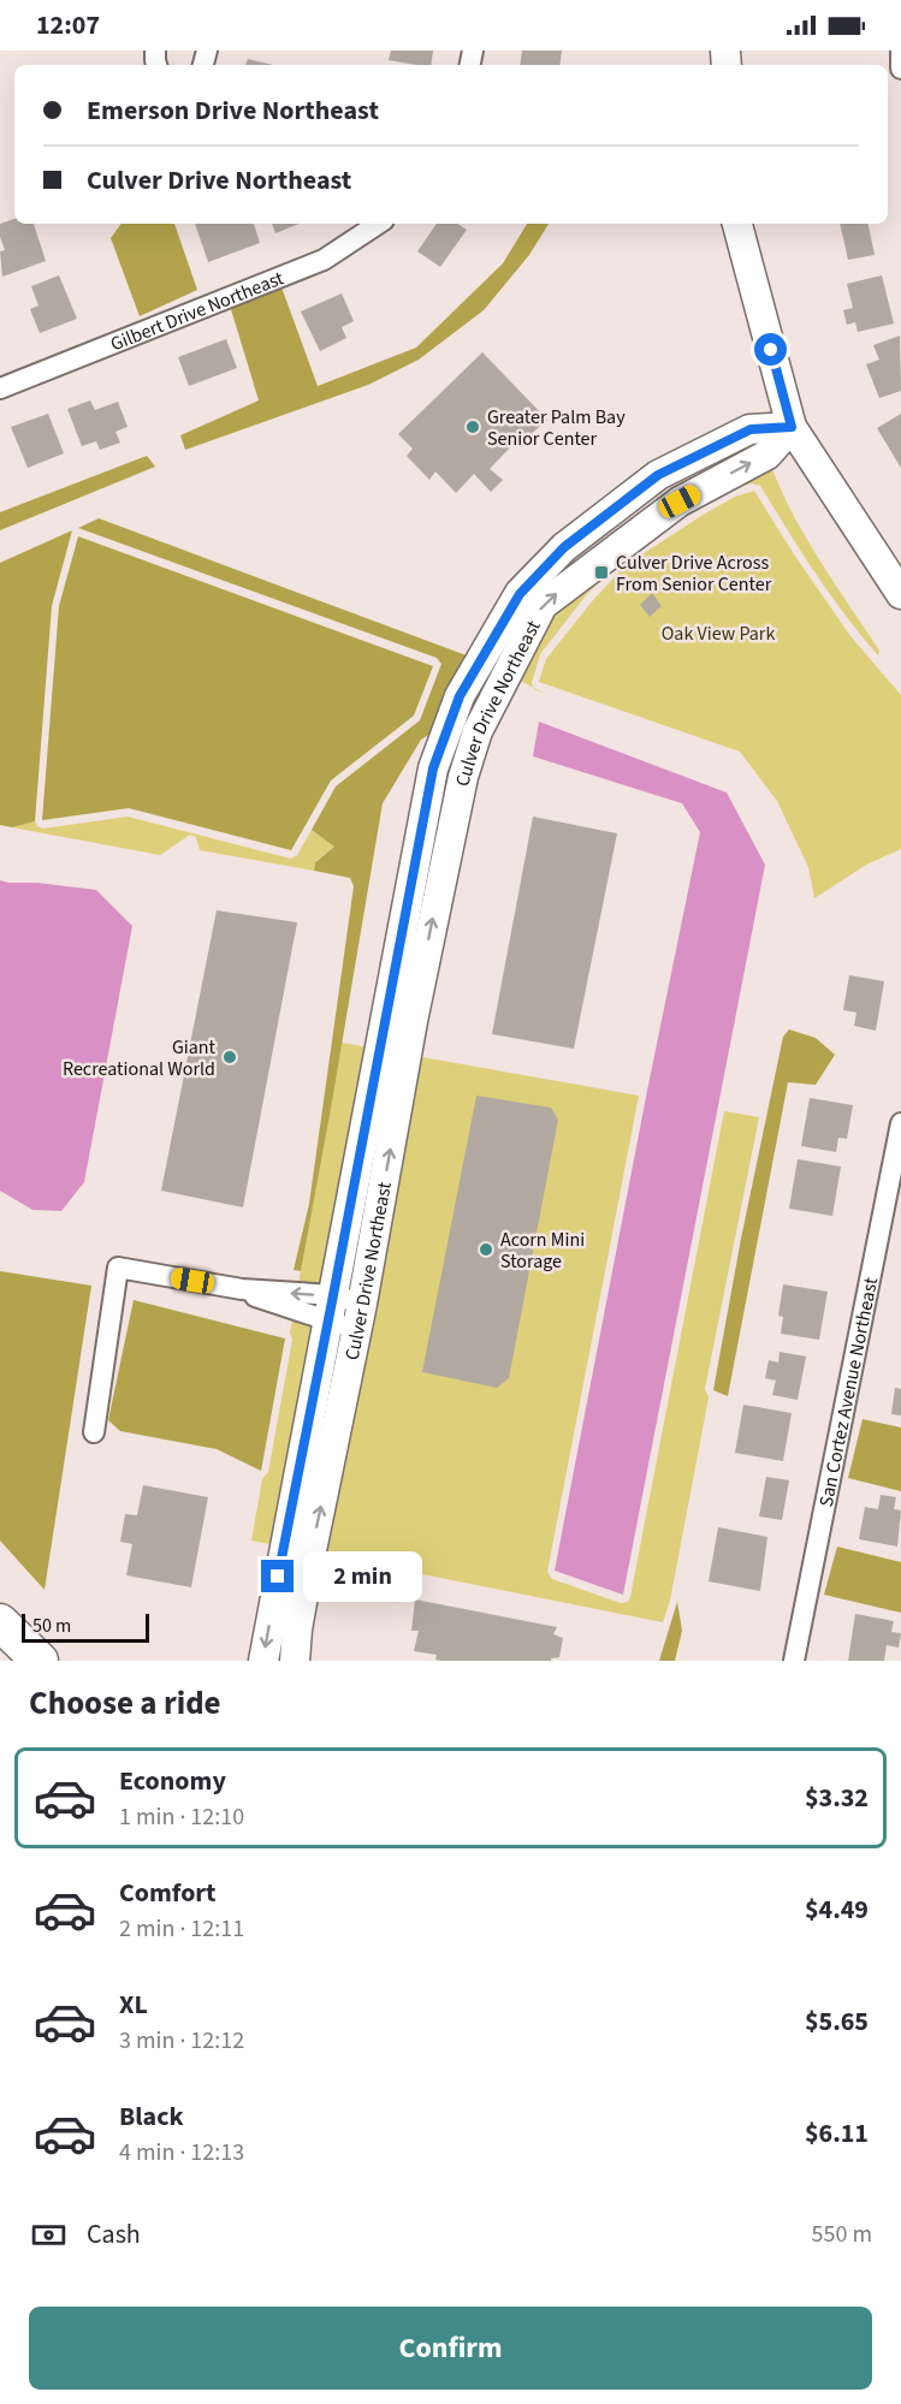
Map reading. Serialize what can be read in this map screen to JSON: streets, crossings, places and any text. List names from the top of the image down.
{
  "streets": {
    "street": ["Gilbert Drive Northeast", "Culver Drive Northeast", "San Cortez Avenue Northeast"]
  },
  "parks": ["Oak View Park"],
  "places": {
    "other": ["Greater Palm Bay Senior Center", "Giant Recreational World", "Acorn Mini Storage"],
    "transit": ["Culver Drive Across From Senior Center"]
  },
  "scale_bar": "50 m",
  "page": {
    "status": "12:07",
    "banner": ["Emerson Drive Northeast", "Culver Drive Northeast"],
    "bubble": "2 min",
    "scale": "50 m",
    "heading": "Choose a ride",
    "list": [
      {
        "name": "Economy",
        "note": "1 min · 12:10",
        "value": "$3.32"
      },
      {
        "name": "Comfort",
        "note": "2 min · 12:11",
        "value": "$4.49"
      },
      {
        "name": "XL",
        "note": "3 min · 12:12",
        "value": "$5.65"
      },
      {
        "name": "Black",
        "note": "4 min · 12:13",
        "value": "$6.11"
      }
    ],
    "pay": ["Cash", "550 m"],
    "buttons": "Confirm"
  }
}
